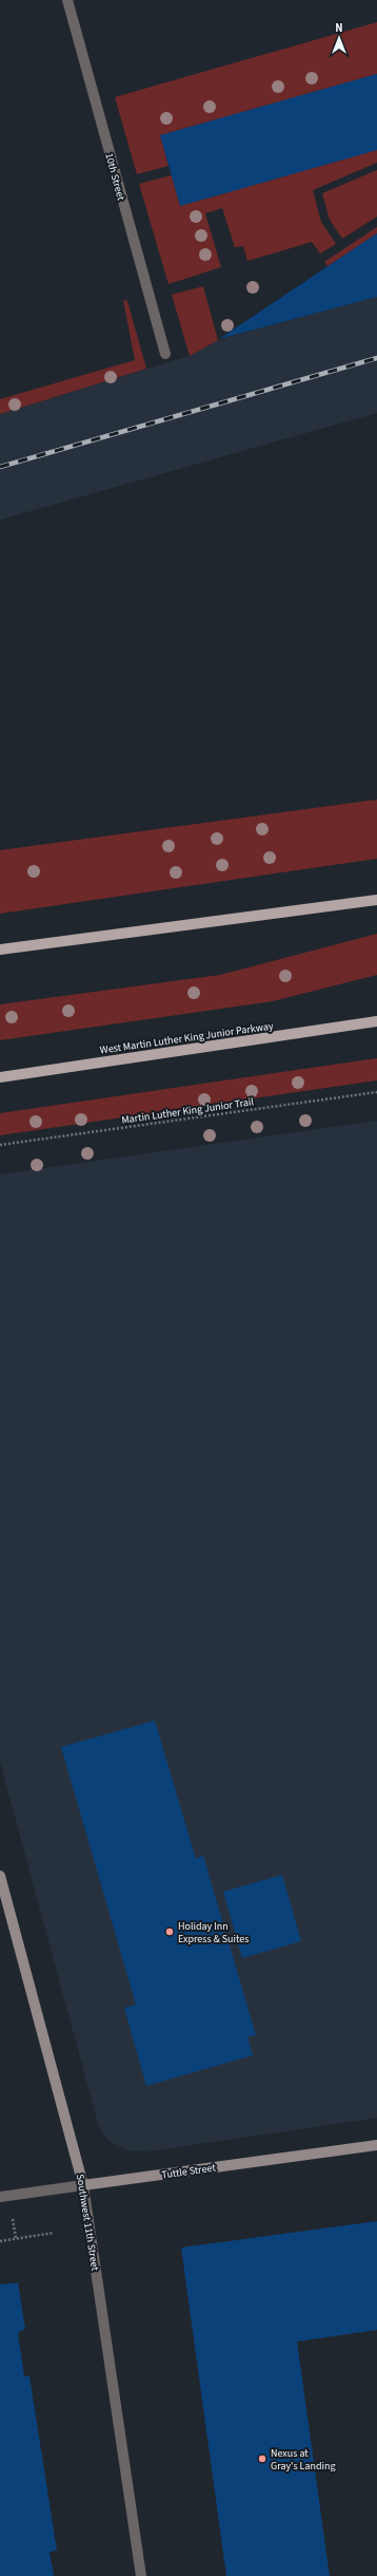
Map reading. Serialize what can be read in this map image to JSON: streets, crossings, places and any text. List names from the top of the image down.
{
  "streets": {
    "main road": ["West Martin Luther King Junior Parkway"],
    "street": ["10th Street", "Tuttle Street", "Southwest 11th Street"],
    "path": ["Martin Luther King Junior Trail"]
  },
  "crossings": [
    ["Tuttle Street", "Southwest 11th Street"]
  ],
  "places": ["Holiday Inn Express & Suites", "Nexus at Gray's Landing"],
  "north": "top"
}
